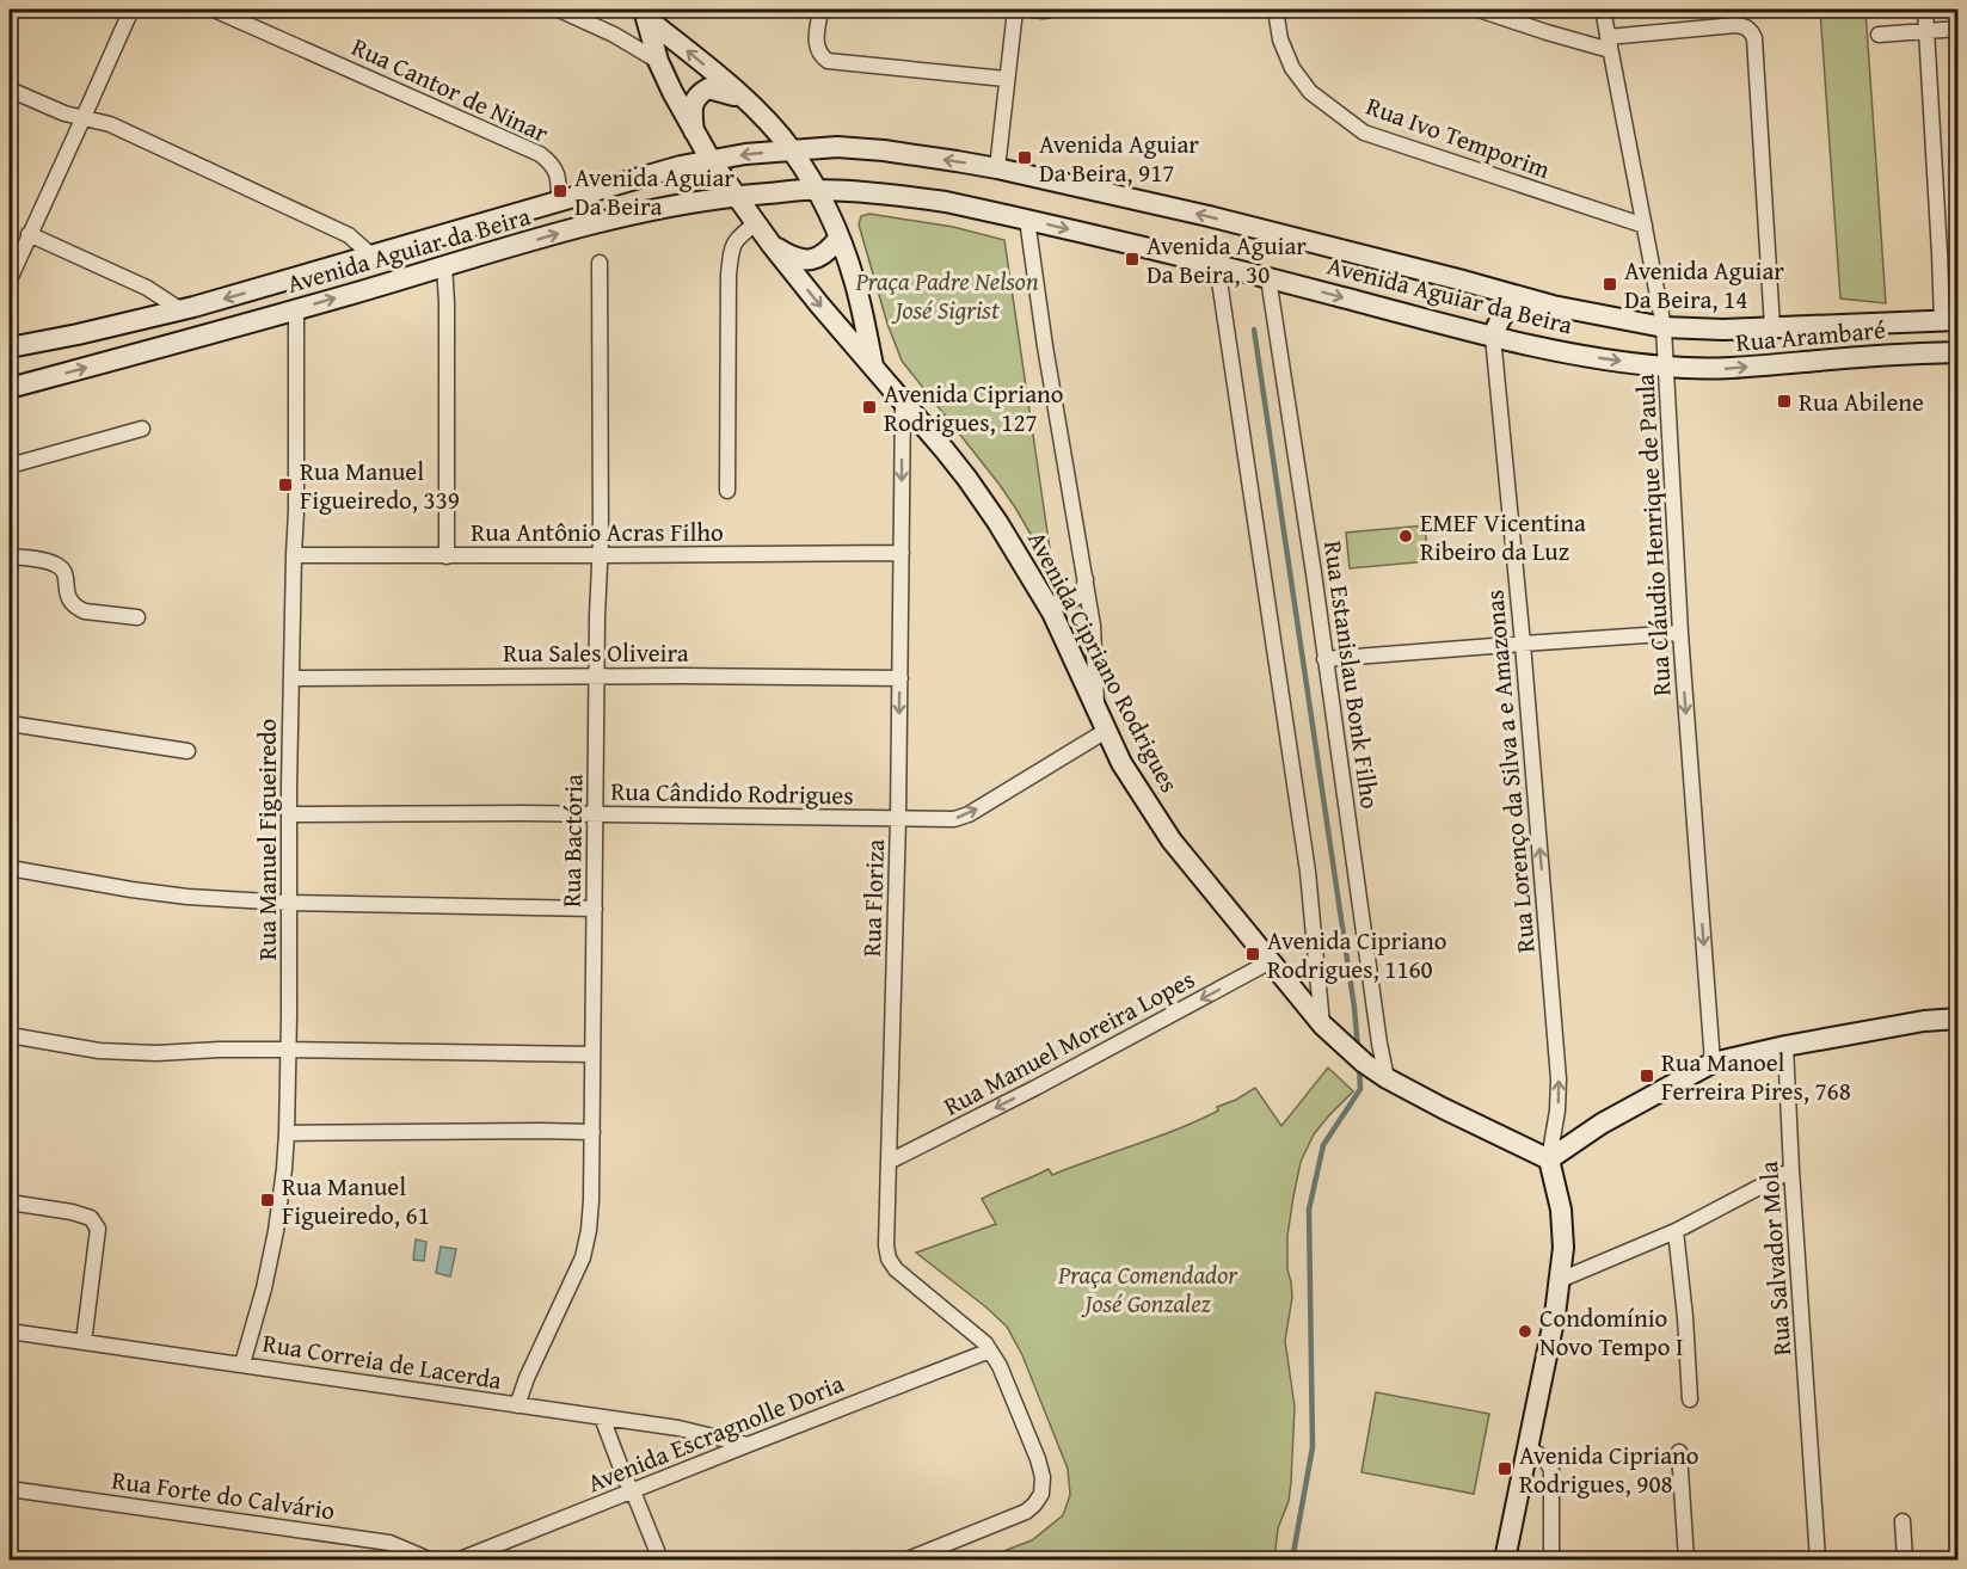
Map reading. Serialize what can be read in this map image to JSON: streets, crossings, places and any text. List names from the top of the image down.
{
  "streets": {
    "main road": ["Avenida Aguiar da Beira", "Rua Arambaré", "Avenida Cipriano Rodrigues"],
    "street": [
      "Rua Cantor de Ninar",
      "Rua Ivo Temporim",
      "Rua Antônio Acras Filho",
      "Rua Cláudio Henrique de Paula",
      "Rua Sales Oliveira",
      "Rua Estanislau Bonk Filho",
      "Rua Lorenço da Silva a e Amazonas",
      "Rua Cândido Rodrigues",
      "Rua Manuel Figueiredo",
      "Rua Bactória",
      "Rua Floriza",
      "Rua Manuel Moreira Lopes",
      "Rua Salvador Mola",
      "Rua Correia de Lacerda",
      "Avenida Escragnolle Doria",
      "Rua Forte do Calvário"
    ]
  },
  "crossings": [
    ["Rua Cantor de Ninar", "Avenida Aguiar da Beira"],
    ["Rua Ivo Temporim", "Rua Cláudio Henrique de Paula"],
    ["Avenida Aguiar da Beira", "Rua Arambaré"],
    ["Avenida Aguiar da Beira", "Rua Cláudio Henrique de Paula"],
    ["Avenida Aguiar da Beira", "Avenida Cipriano Rodrigues"],
    ["Avenida Aguiar da Beira", "Rua Estanislau Bonk Filho"],
    ["Avenida Aguiar da Beira", "Rua Lorenço da Silva a e Amazonas"],
    ["Avenida Aguiar da Beira", "Rua Manuel Figueiredo"],
    ["Rua Arambaré", "Rua Cláudio Henrique de Paula"],
    ["Rua Antônio Acras Filho", "Rua Manuel Figueiredo"],
    ["Rua Antônio Acras Filho", "Rua Bactória"],
    ["Rua Antônio Acras Filho", "Rua Floriza"],
    ["Rua Sales Oliveira", "Rua Manuel Figueiredo"],
    ["Rua Sales Oliveira", "Rua Bactória"],
    ["Rua Sales Oliveira", "Rua Floriza"],
    ["Avenida Cipriano Rodrigues", "Rua Estanislau Bonk Filho"],
    ["Avenida Cipriano Rodrigues", "Rua Lorenço da Silva a e Amazonas"],
    ["Avenida Cipriano Rodrigues", "Rua Cândido Rodrigues"],
    ["Avenida Cipriano Rodrigues", "Rua Floriza"],
    ["Avenida Cipriano Rodrigues", "Rua Manuel Moreira Lopes"],
    ["Rua Cândido Rodrigues", "Rua Manuel Figueiredo"],
    ["Rua Cândido Rodrigues", "Rua Bactória"],
    ["Rua Cândido Rodrigues", "Rua Floriza"],
    ["Rua Manuel Figueiredo", "Rua Correia de Lacerda"],
    ["Rua Bactória", "Rua Correia de Lacerda"],
    ["Rua Floriza", "Rua Manuel Moreira Lopes"],
    ["Rua Floriza", "Avenida Escragnolle Doria"],
    ["Rua Correia de Lacerda", "Avenida Escragnolle Doria"]
  ],
  "one_way": ["Rua Cláudio Henrique de Paula", "Rua Lorenço da Silva a e Amazonas", "Rua Manuel Moreira Lopes"],
  "parks": ["Praça Padre Nelson José Sigrist", "Praça Comendador José Gonzalez"],
  "places": {
    "transit": [
      "Avenida Aguiar Da Beira, 917",
      "Avenida Aguiar Da Beira",
      "Avenida Aguiar Da Beira, 30",
      "Avenida Aguiar Da Beira, 14",
      "Rua Abilene",
      "Avenida Cipriano Rodrigues, 127",
      "Rua Manuel Figueiredo, 339",
      "Avenida Cipriano Rodrigues, 1160",
      "Rua Manoel Ferreira Pires, 768",
      "Rua Manuel Figueiredo, 61",
      "Avenida Cipriano Rodrigues, 908"
    ],
    "other": ["EMEF Vicentina Ribeiro da Luz", "Condomínio Novo Tempo I"]
  }
}
